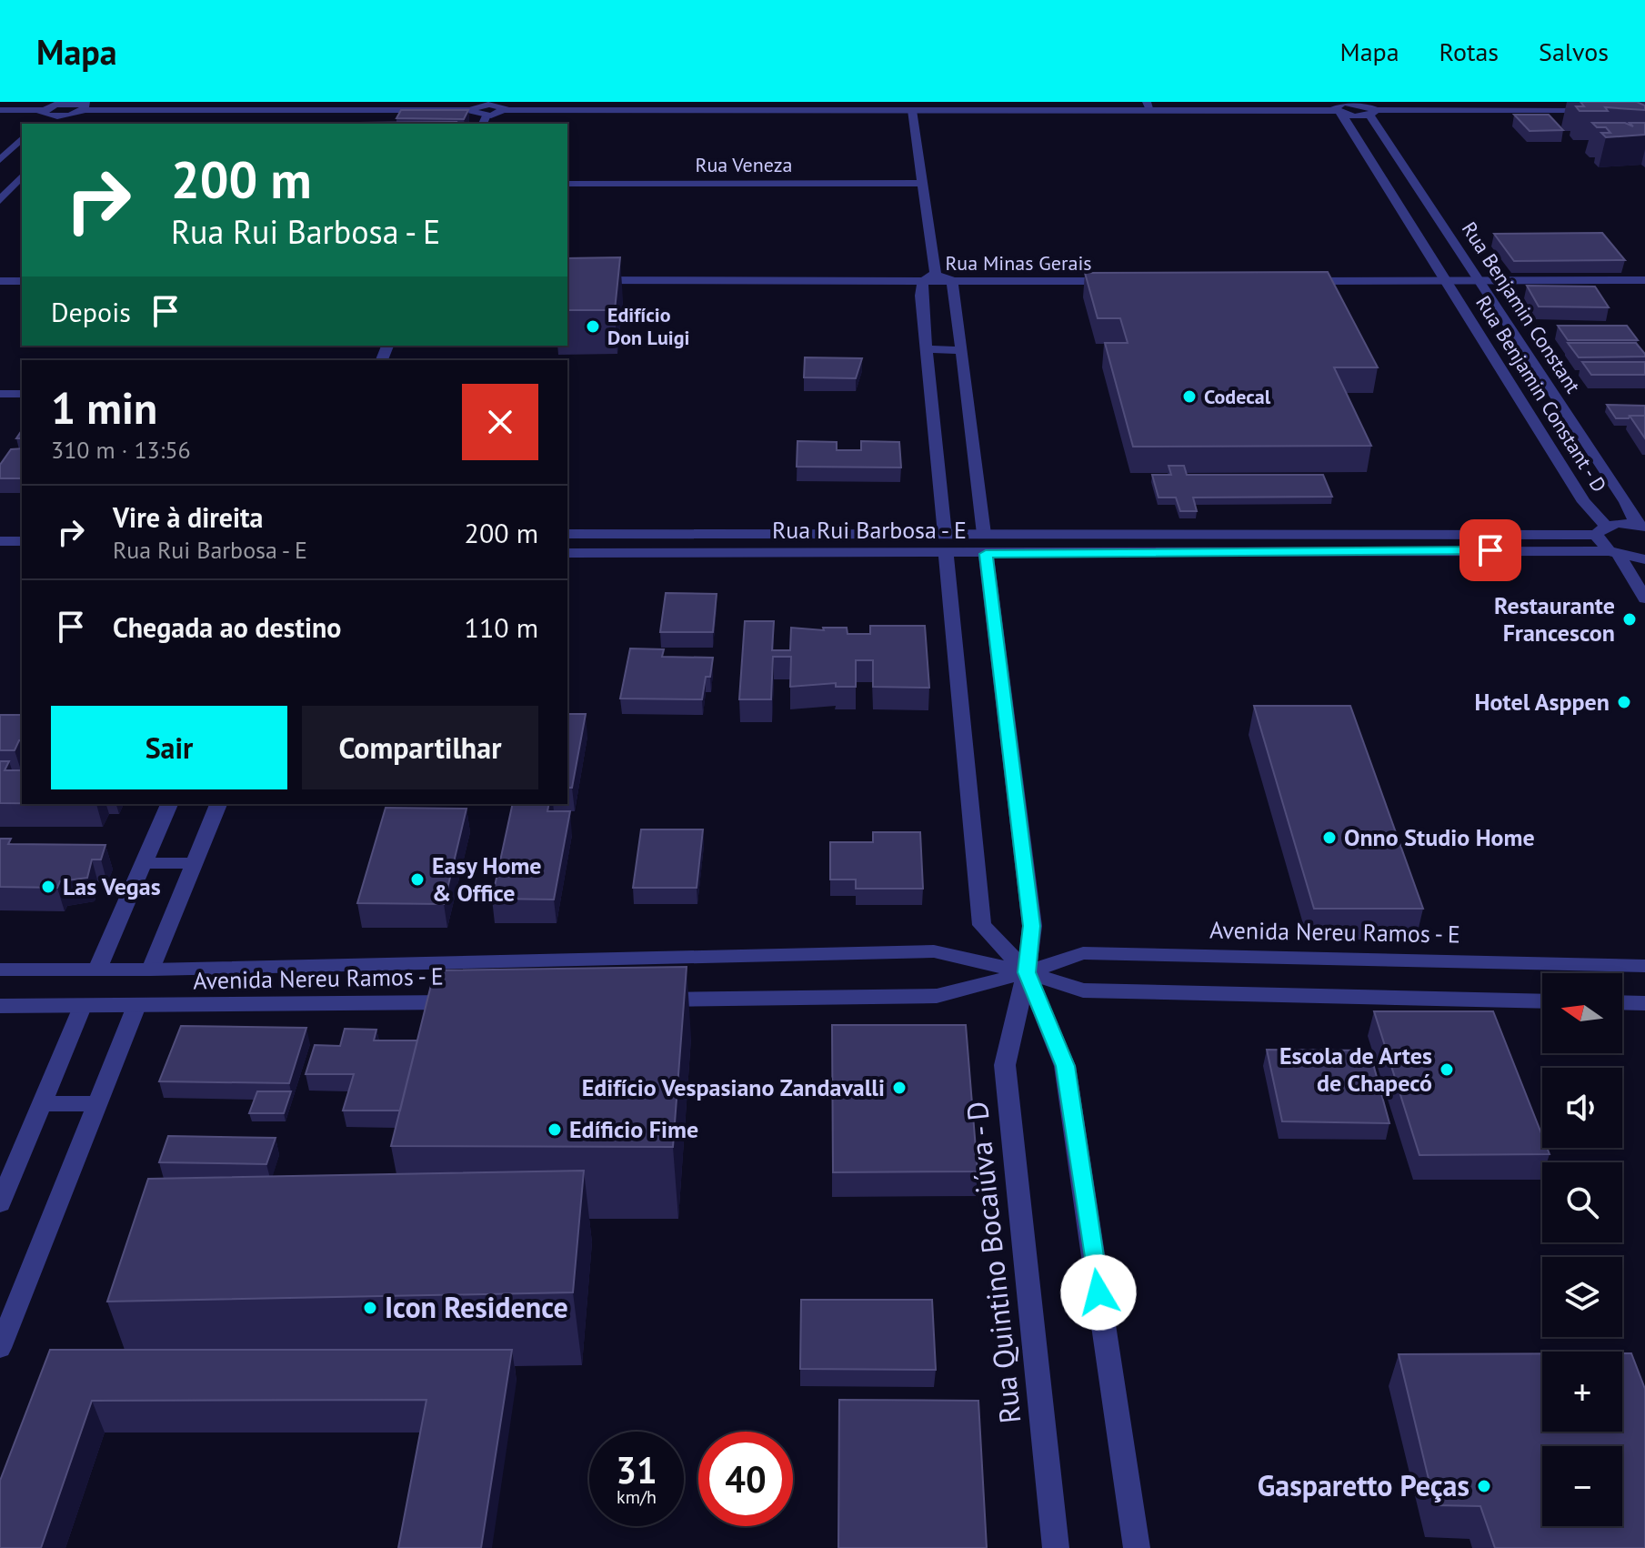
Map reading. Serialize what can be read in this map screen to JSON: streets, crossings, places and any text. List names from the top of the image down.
{
  "streets": {
    "street": [
      "Rua Veneza",
      "Rua Minas Gerais",
      "Rua Benjamin Constant",
      "Rua Benjamin Constant - D",
      "Rua Rui Barbosa - E",
      "Avenida Nereu Ramos - E",
      "Rua Quintino Bocaiúva - D"
    ]
  },
  "crossings": [
    ["Rua Benjamin Constant", "Rua Benjamin Constant - D"],
    ["Rua Benjamin Constant", "Rua Rui Barbosa - E"],
    ["Rua Benjamin Constant - D", "Rua Rui Barbosa - E"],
    ["Rua Rui Barbosa - E", "Rua Quintino Bocaiúva - D"],
    ["Avenida Nereu Ramos - E", "Rua Quintino Bocaiúva - D"]
  ],
  "places": [
    "Edifício Don Luigi",
    "Codecal",
    "Restaurante Francescon",
    "Hotel Asppen",
    "Onno Studio Home",
    "Easy Home & Office",
    "Las Vegas",
    "Escola de Artes de Chapecó",
    "Edifício Vespasiano Zandavalli",
    "Edíficio Fime",
    "Icon Residence",
    "Gasparetto Peças"
  ],
  "north": "left",
  "page": {
    "header": "Mapa",
    "nav": ["Mapa", "Rotas", "Salvos"],
    "turn": ["200 m", "Rua Rui Barbosa - E"],
    "then": "Depois",
    "heading": ["1 min", "310 m · 13:56"],
    "list": [
      {
        "name": "Vire à direita",
        "note": "Rua Rui Barbosa - E",
        "value": "200 m"
      },
      {
        "name": "Chegada ao destino",
        "value": "110 m"
      }
    ],
    "buttons": ["Sair", "Compartilhar"],
    "map_buttons": ["+", "−"],
    "speed": "31 km/h",
    "limit": "40"
  }
}
